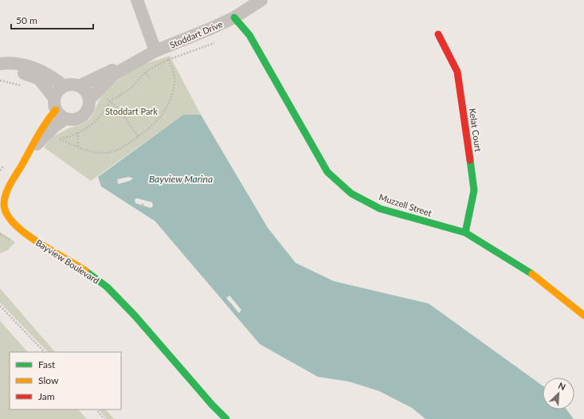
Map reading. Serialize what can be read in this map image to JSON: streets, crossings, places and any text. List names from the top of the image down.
{
  "streets": {
    "street": [
      "Stoddart Drive",
      "Kelat Court",
      "Muzzell Street",
      "Bayview Boulevard"
    ]
  },
  "crossings": [
    ["Stoddart Drive", "Muzzell Street"],
    ["Stoddart Drive", "Bayview Boulevard"],
    ["Kelat Court", "Muzzell Street"]
  ],
  "water": ["Bayview Marina"],
  "parks": ["Stoddart Park"],
  "legend": ["Fast", "Slow", "Jam"],
  "scale_bar": "50 m",
  "north": "top right"
}
